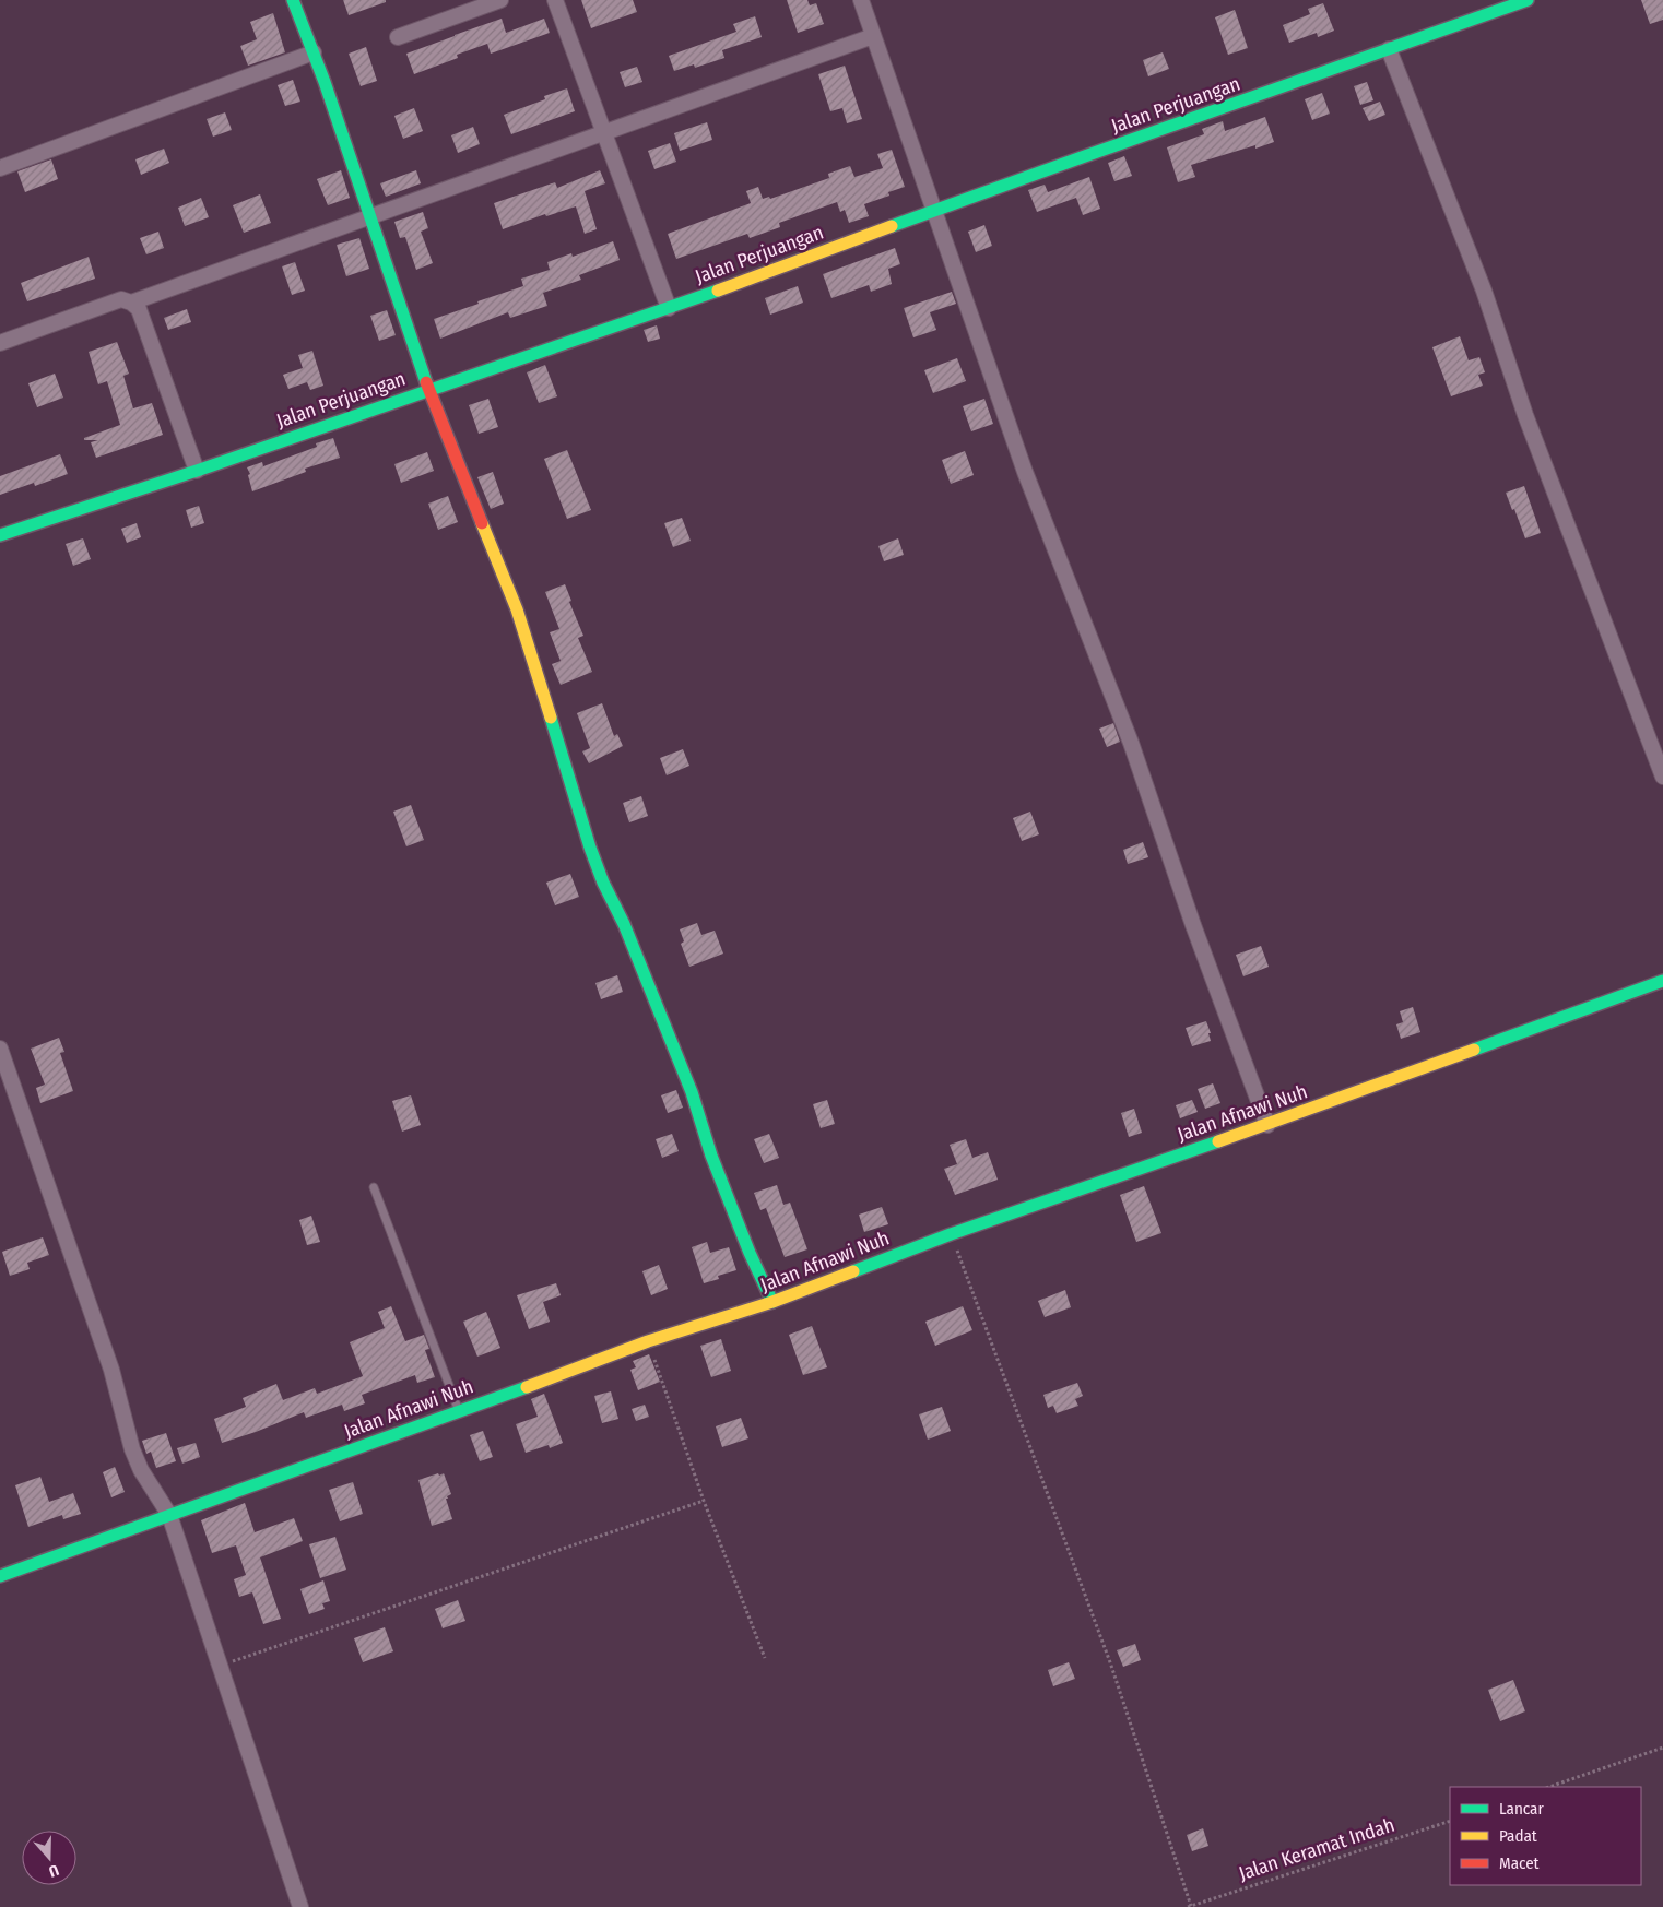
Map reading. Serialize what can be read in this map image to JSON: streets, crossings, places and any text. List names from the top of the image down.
{
  "streets": {
    "street": ["Jalan Perjuangan", "Jalan Afnawi Nuh"],
    "path": ["Jalan Keramat Indah"]
  },
  "legend": ["Lancar", "Padat", "Macet"],
  "north": "bottom"
}
